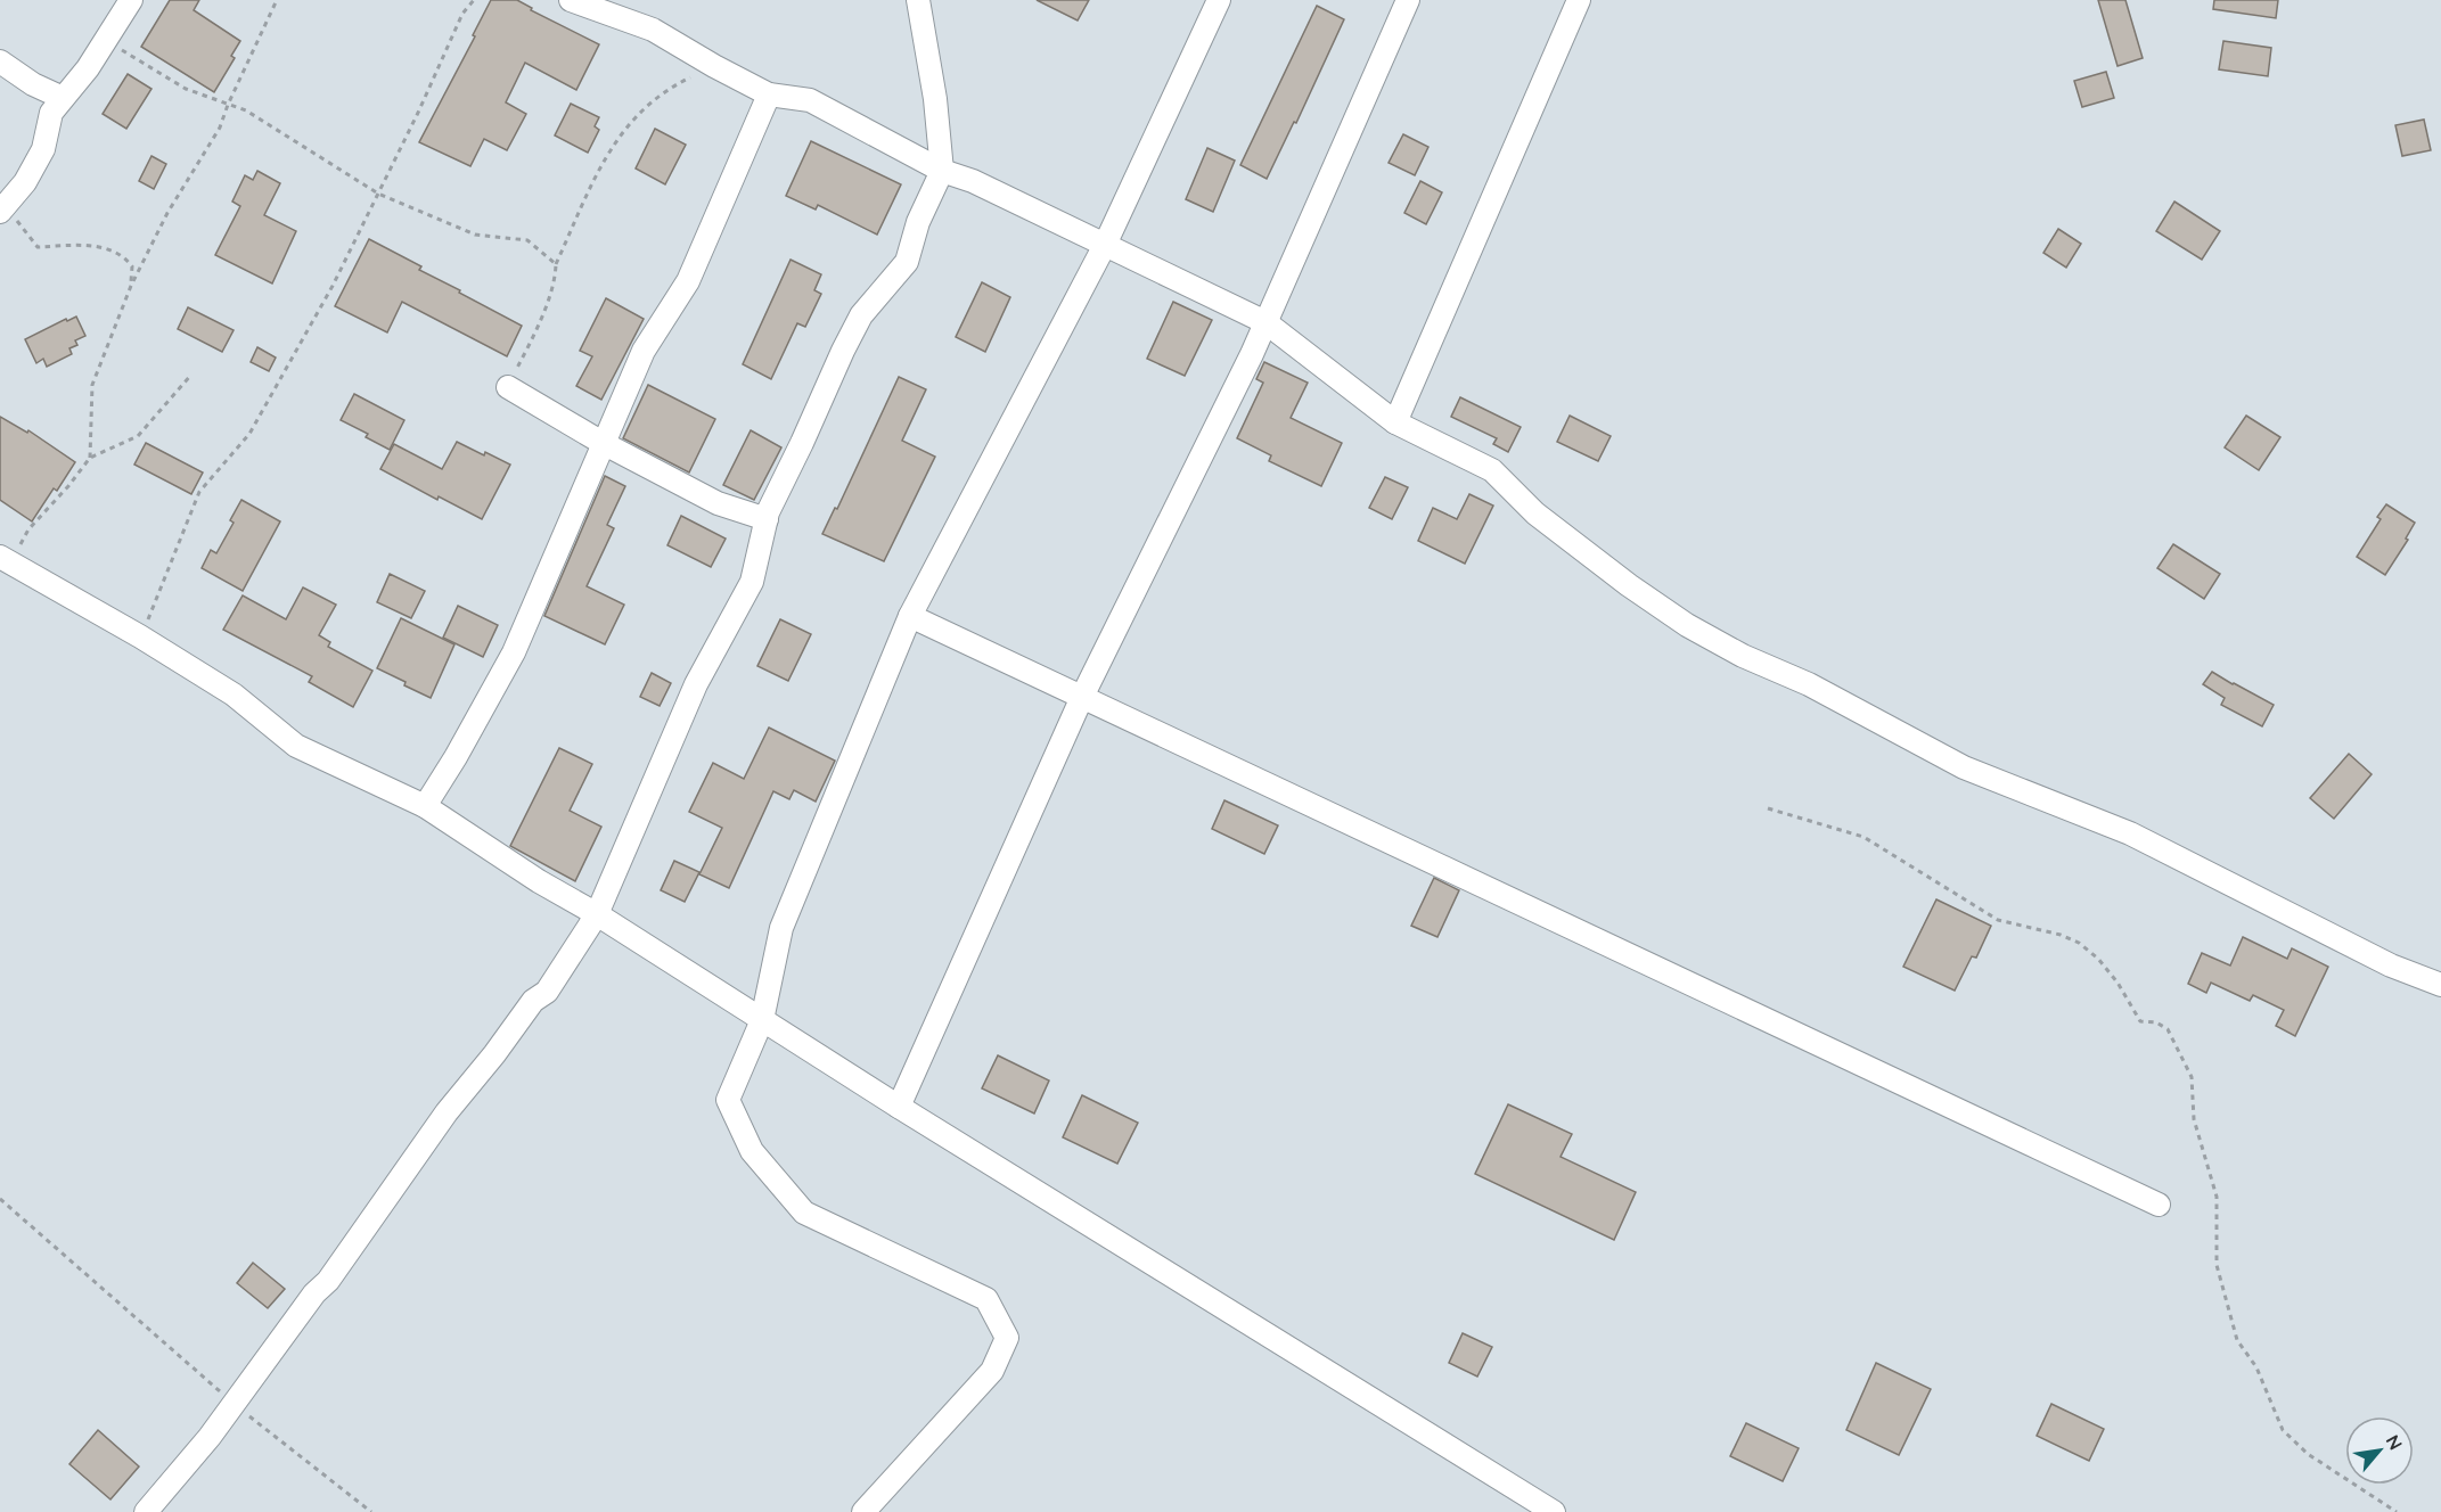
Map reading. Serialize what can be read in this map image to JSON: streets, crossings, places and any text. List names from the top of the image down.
{
  "north": "top right"
}
